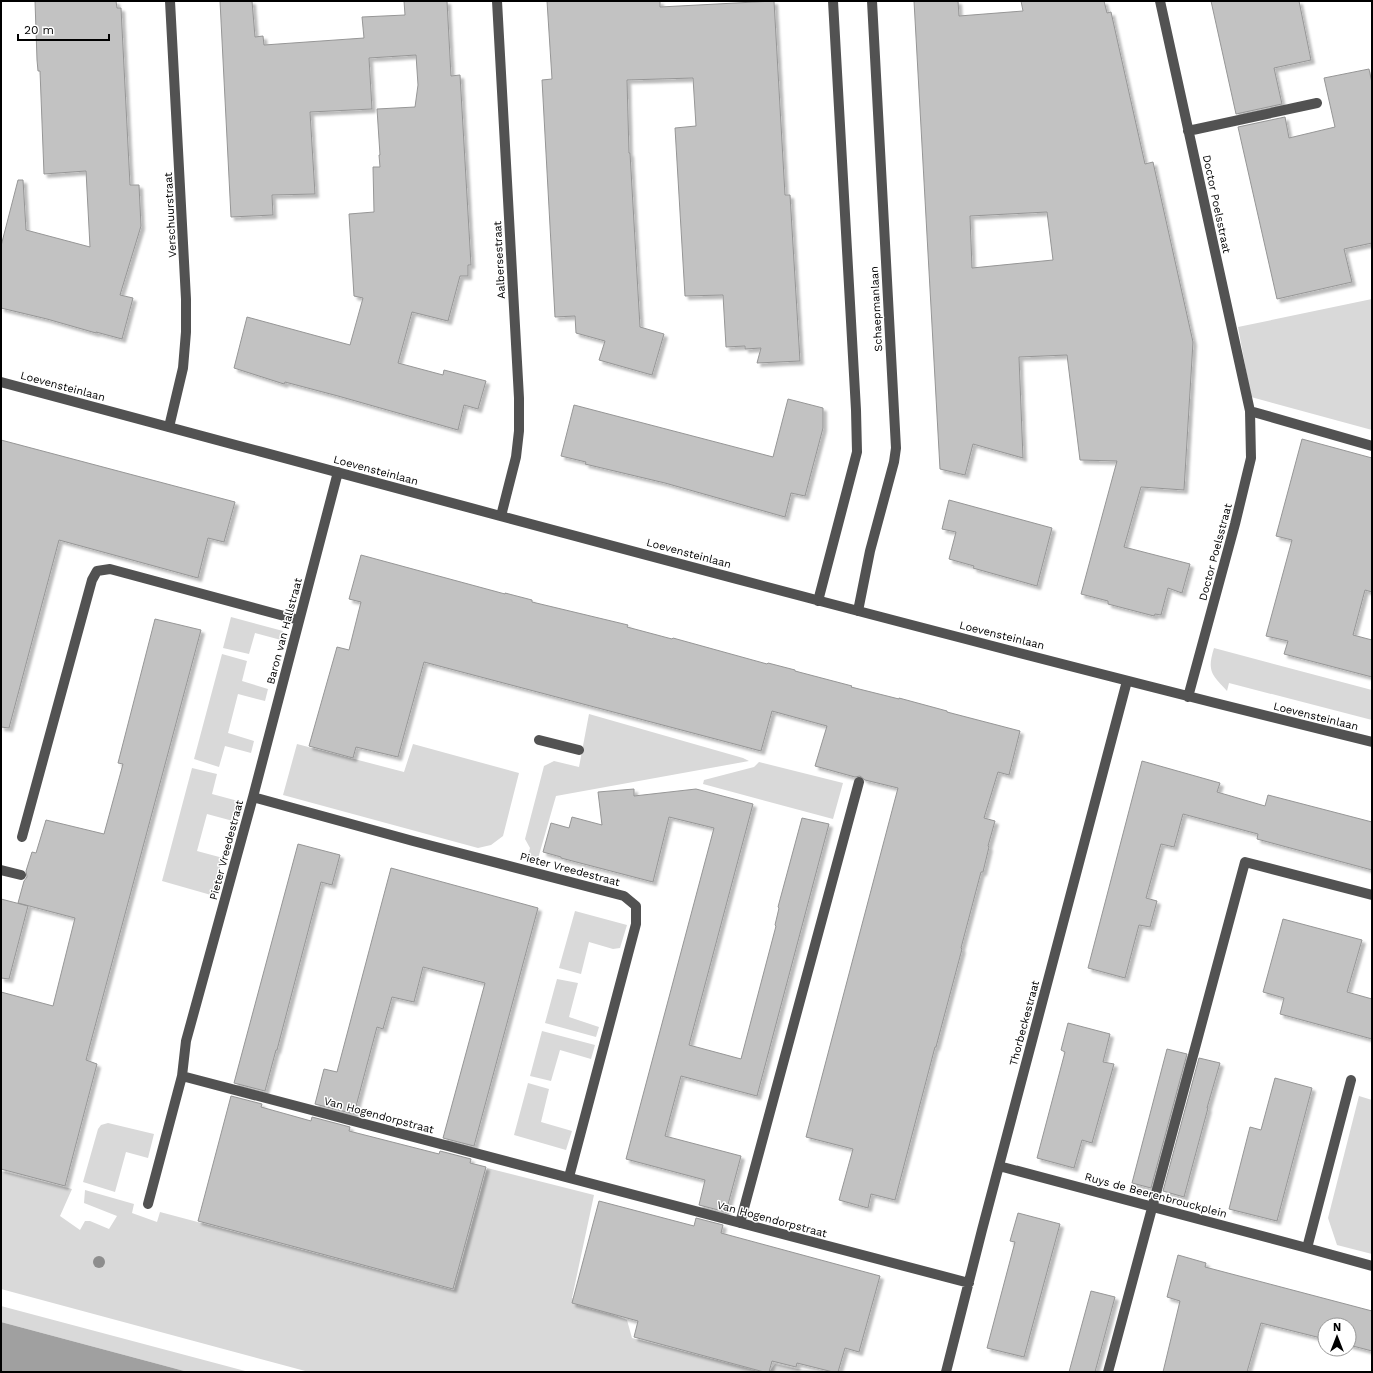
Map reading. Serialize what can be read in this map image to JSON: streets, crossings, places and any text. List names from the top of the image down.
{
  "streets": {
    "street": [
      "Doctor Poelsstraat",
      "Verschuurstraat",
      "Aalbersestraat",
      "Schaepmanlaan",
      "Loevensteinlaan",
      "Baron van Hallstraat",
      "Pieter Vreedestraat",
      "Thorbeckestraat",
      "Van Hogendorpstraat",
      "Ruys de Beerenbrouckplein"
    ]
  },
  "crossings": [
    ["Doctor Poelsstraat", "Loevensteinlaan"],
    ["Verschuurstraat", "Loevensteinlaan"],
    ["Aalbersestraat", "Loevensteinlaan"],
    ["Schaepmanlaan", "Loevensteinlaan"],
    ["Loevensteinlaan", "Baron van Hallstraat"],
    ["Loevensteinlaan", "Thorbeckestraat"],
    ["Baron van Hallstraat", "Pieter Vreedestraat"],
    ["Pieter Vreedestraat", "Van Hogendorpstraat"],
    ["Thorbeckestraat", "Van Hogendorpstraat"],
    ["Thorbeckestraat", "Ruys de Beerenbrouckplein"]
  ],
  "scale_bar": "20 m",
  "north": "top"
}
